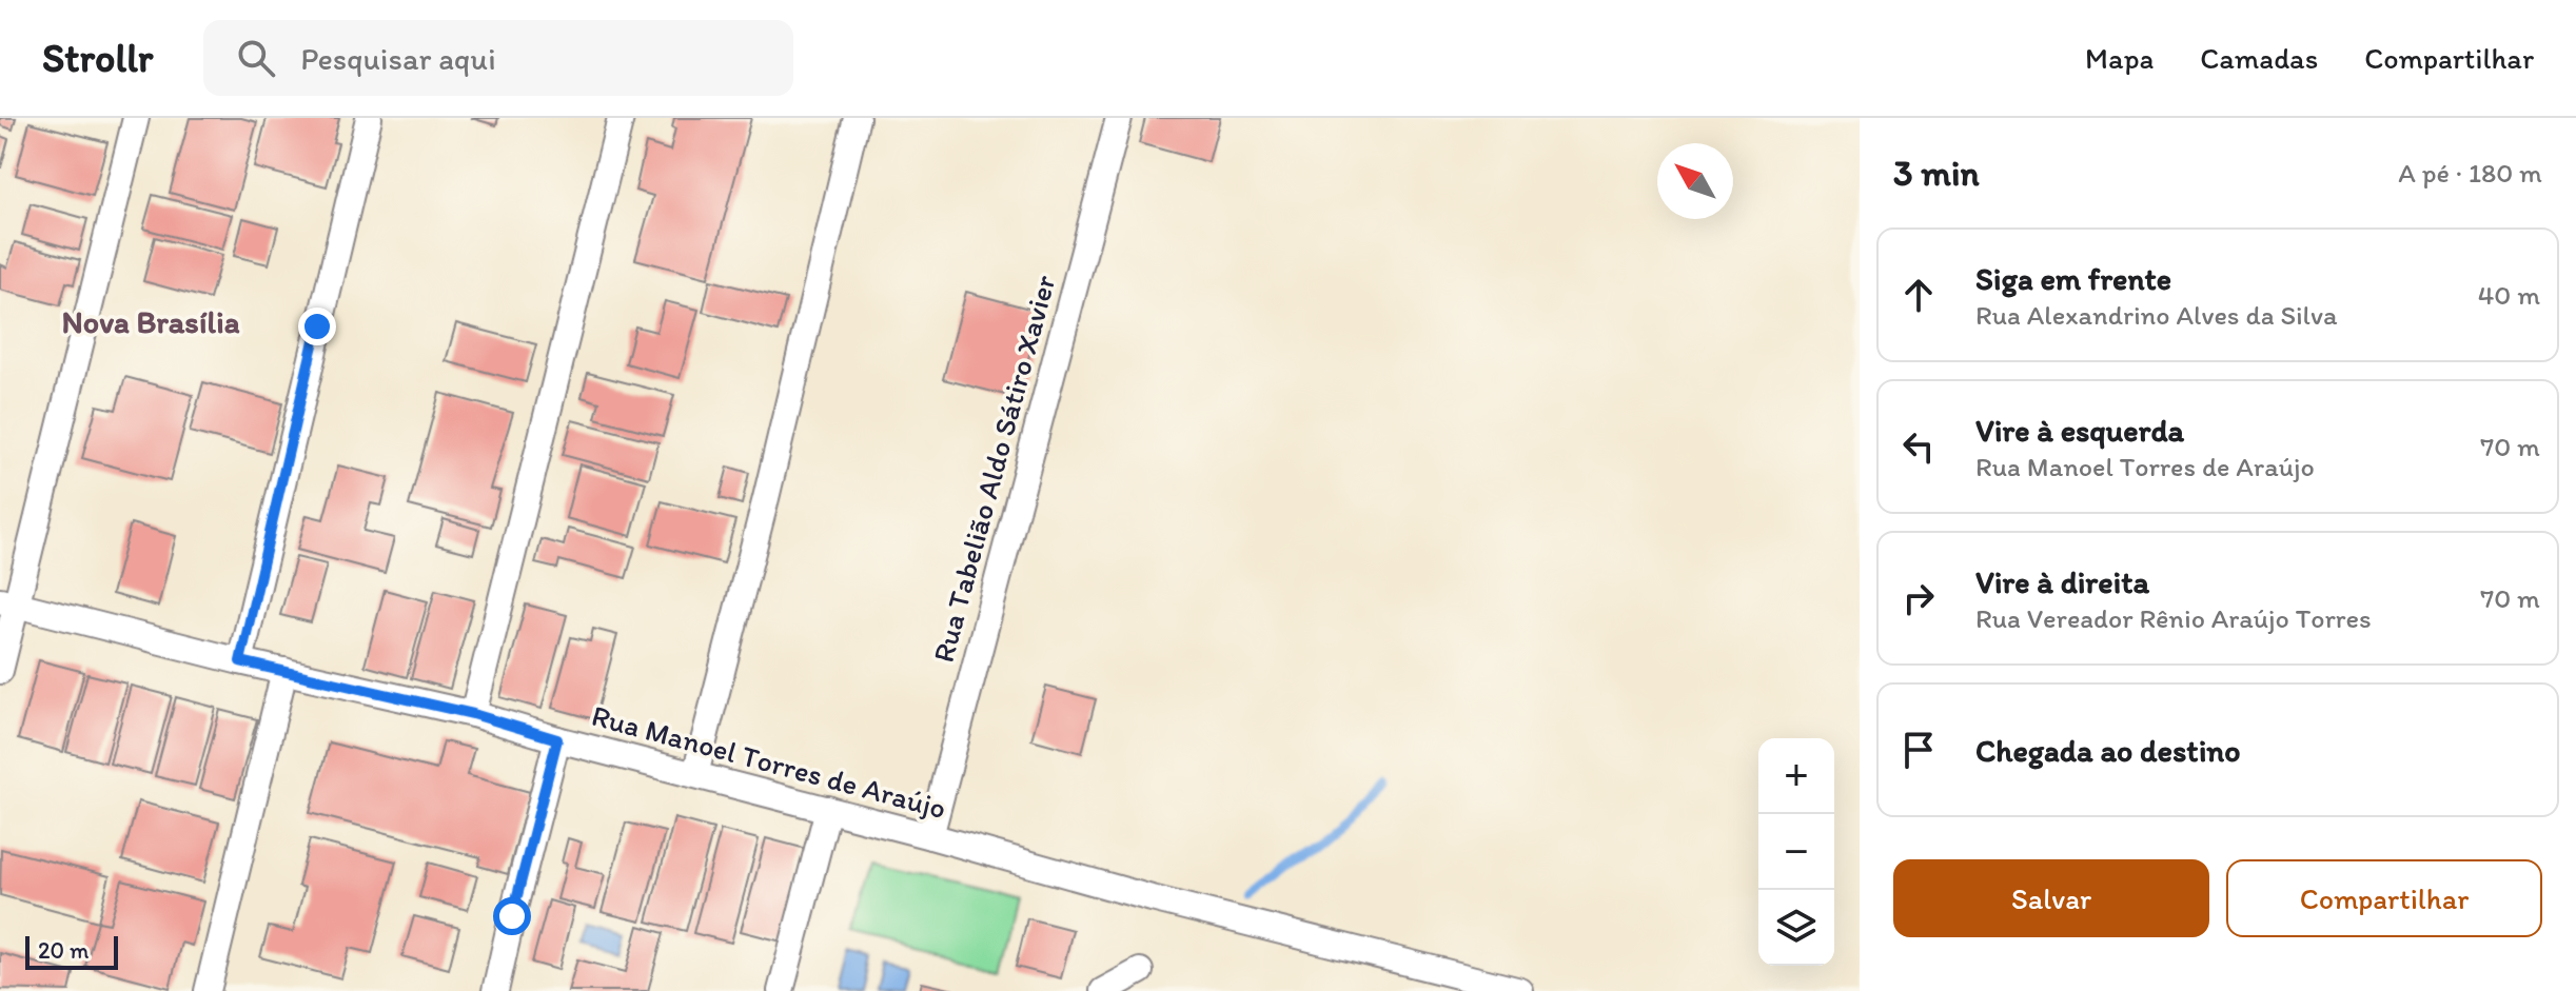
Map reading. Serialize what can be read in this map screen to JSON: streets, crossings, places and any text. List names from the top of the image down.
{
  "streets": {
    "street": ["Rua Tabelião Aldo Sátiro Xavier", "Rua Manoel Torres de Araújo"]
  },
  "crossings": [
    ["Rua Tabelião Aldo Sátiro Xavier", "Rua Manoel Torres de Araújo"]
  ],
  "districts": ["Nova Brasília"],
  "scale_bar": "20 m",
  "north": "top left",
  "page": {
    "header": "Strollr",
    "search": "Pesquisar aqui",
    "nav": ["Mapa", "Camadas", "Compartilhar"],
    "heading": ["3 min", "A pé · 180 m"],
    "list": [
      ["Siga em frente", "Rua Alexandrino Alves da Silva", "40 m"],
      ["Vire à esquerda", "Rua Manoel Torres de Araújo", "70 m"],
      ["Vire à direita", "Rua Vereador Rênio Araújo Torres", "70 m"],
      "Chegada ao destino"
    ],
    "map_buttons": ["+", "−"],
    "buttons": ["Salvar", "Compartilhar"],
    "scale": "20 m"
  }
}
